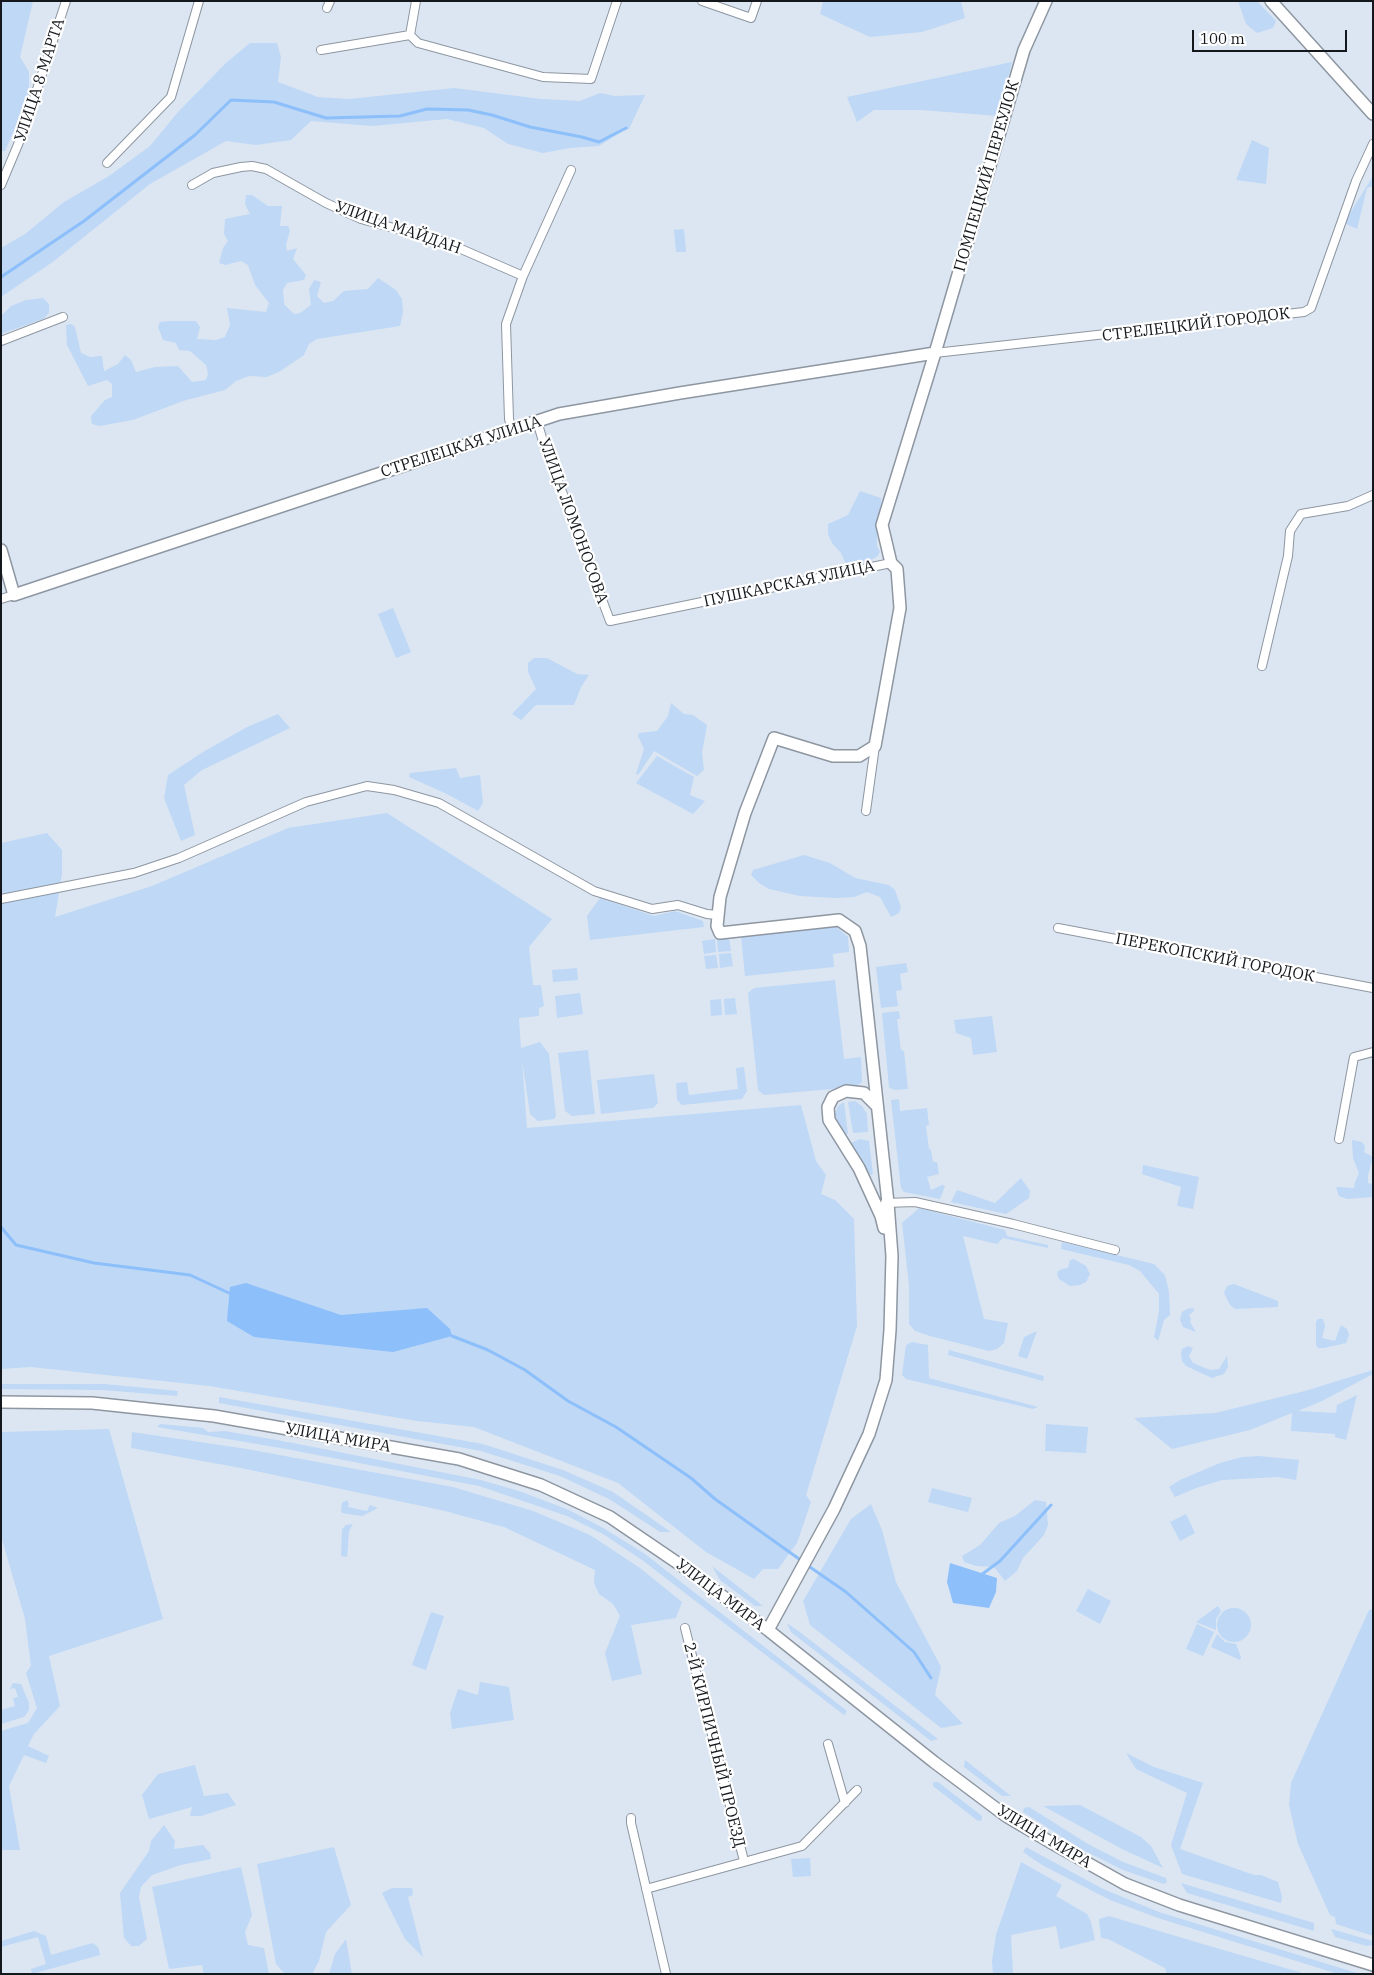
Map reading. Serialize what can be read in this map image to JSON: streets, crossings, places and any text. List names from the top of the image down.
{
  "streets": {
    "street": [
      "УЛИЦА 8 МАРТА",
      "ПОМПЕЦКИЙ ПЕРЕУЛОК",
      "УЛИЦА МАЙДАН",
      "СТРЕЛЕЦКИЙ ГОРОДОК",
      "СТРЕЛЕЦКАЯ УЛИЦА",
      "УЛИЦА ЛОМОНОСОВА",
      "ПУШКАРСКАЯ УЛИЦА",
      "ПЕРЕКОПСКИЙ ГОРОДОК",
      "УЛИЦА МИРА",
      "2-Й КИРПИЧНЫЙ ПРОЕЗД"
    ]
  },
  "crossings": [
    ["ПОМПЕЦКИЙ ПЕРЕУЛОК", "СТРЕЛЕЦКИЙ ГОРОДОК"],
    ["ПОМПЕЦКИЙ ПЕРЕУЛОК", "СТРЕЛЕЦКАЯ УЛИЦА"],
    ["ПОМПЕЦКИЙ ПЕРЕУЛОК", "ПУШКАРСКАЯ УЛИЦА"],
    ["СТРЕЛЕЦКИЙ ГОРОДОК", "СТРЕЛЕЦКАЯ УЛИЦА"],
    ["СТРЕЛЕЦКАЯ УЛИЦА", "УЛИЦА ЛОМОНОСОВА"],
    ["УЛИЦА ЛОМОНОСОВА", "ПУШКАРСКАЯ УЛИЦА"]
  ],
  "scale_bar": "100 m"
}
